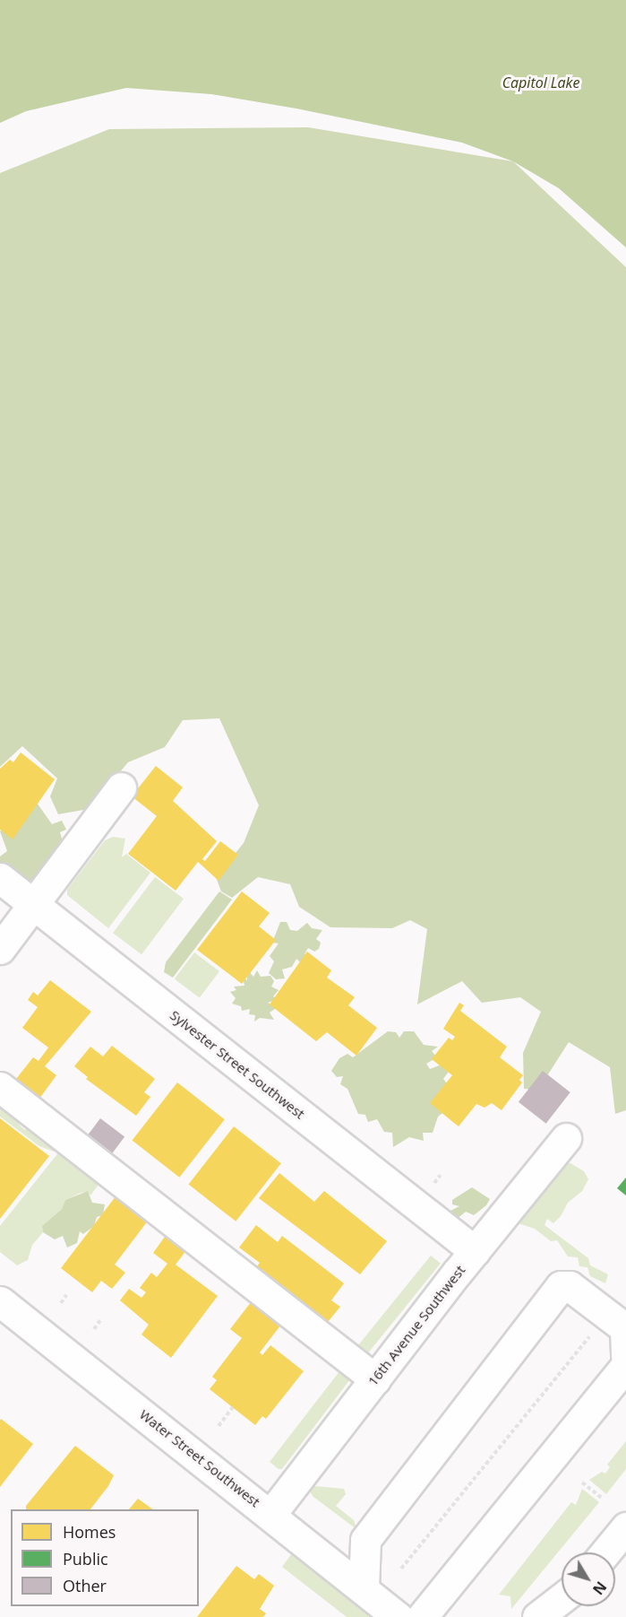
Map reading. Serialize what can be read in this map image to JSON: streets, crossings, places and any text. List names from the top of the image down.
{
  "streets": {
    "street": ["Sylvester Street Southwest", "16th Avenue Southwest", "Water Street Southwest"]
  },
  "crossings": [
    ["Sylvester Street Southwest", "16th Avenue Southwest"],
    ["16th Avenue Southwest", "Water Street Southwest"]
  ],
  "water": ["Capitol Lake"],
  "legend": ["Homes", "Public", "Other"],
  "north": "bottom right"
}
